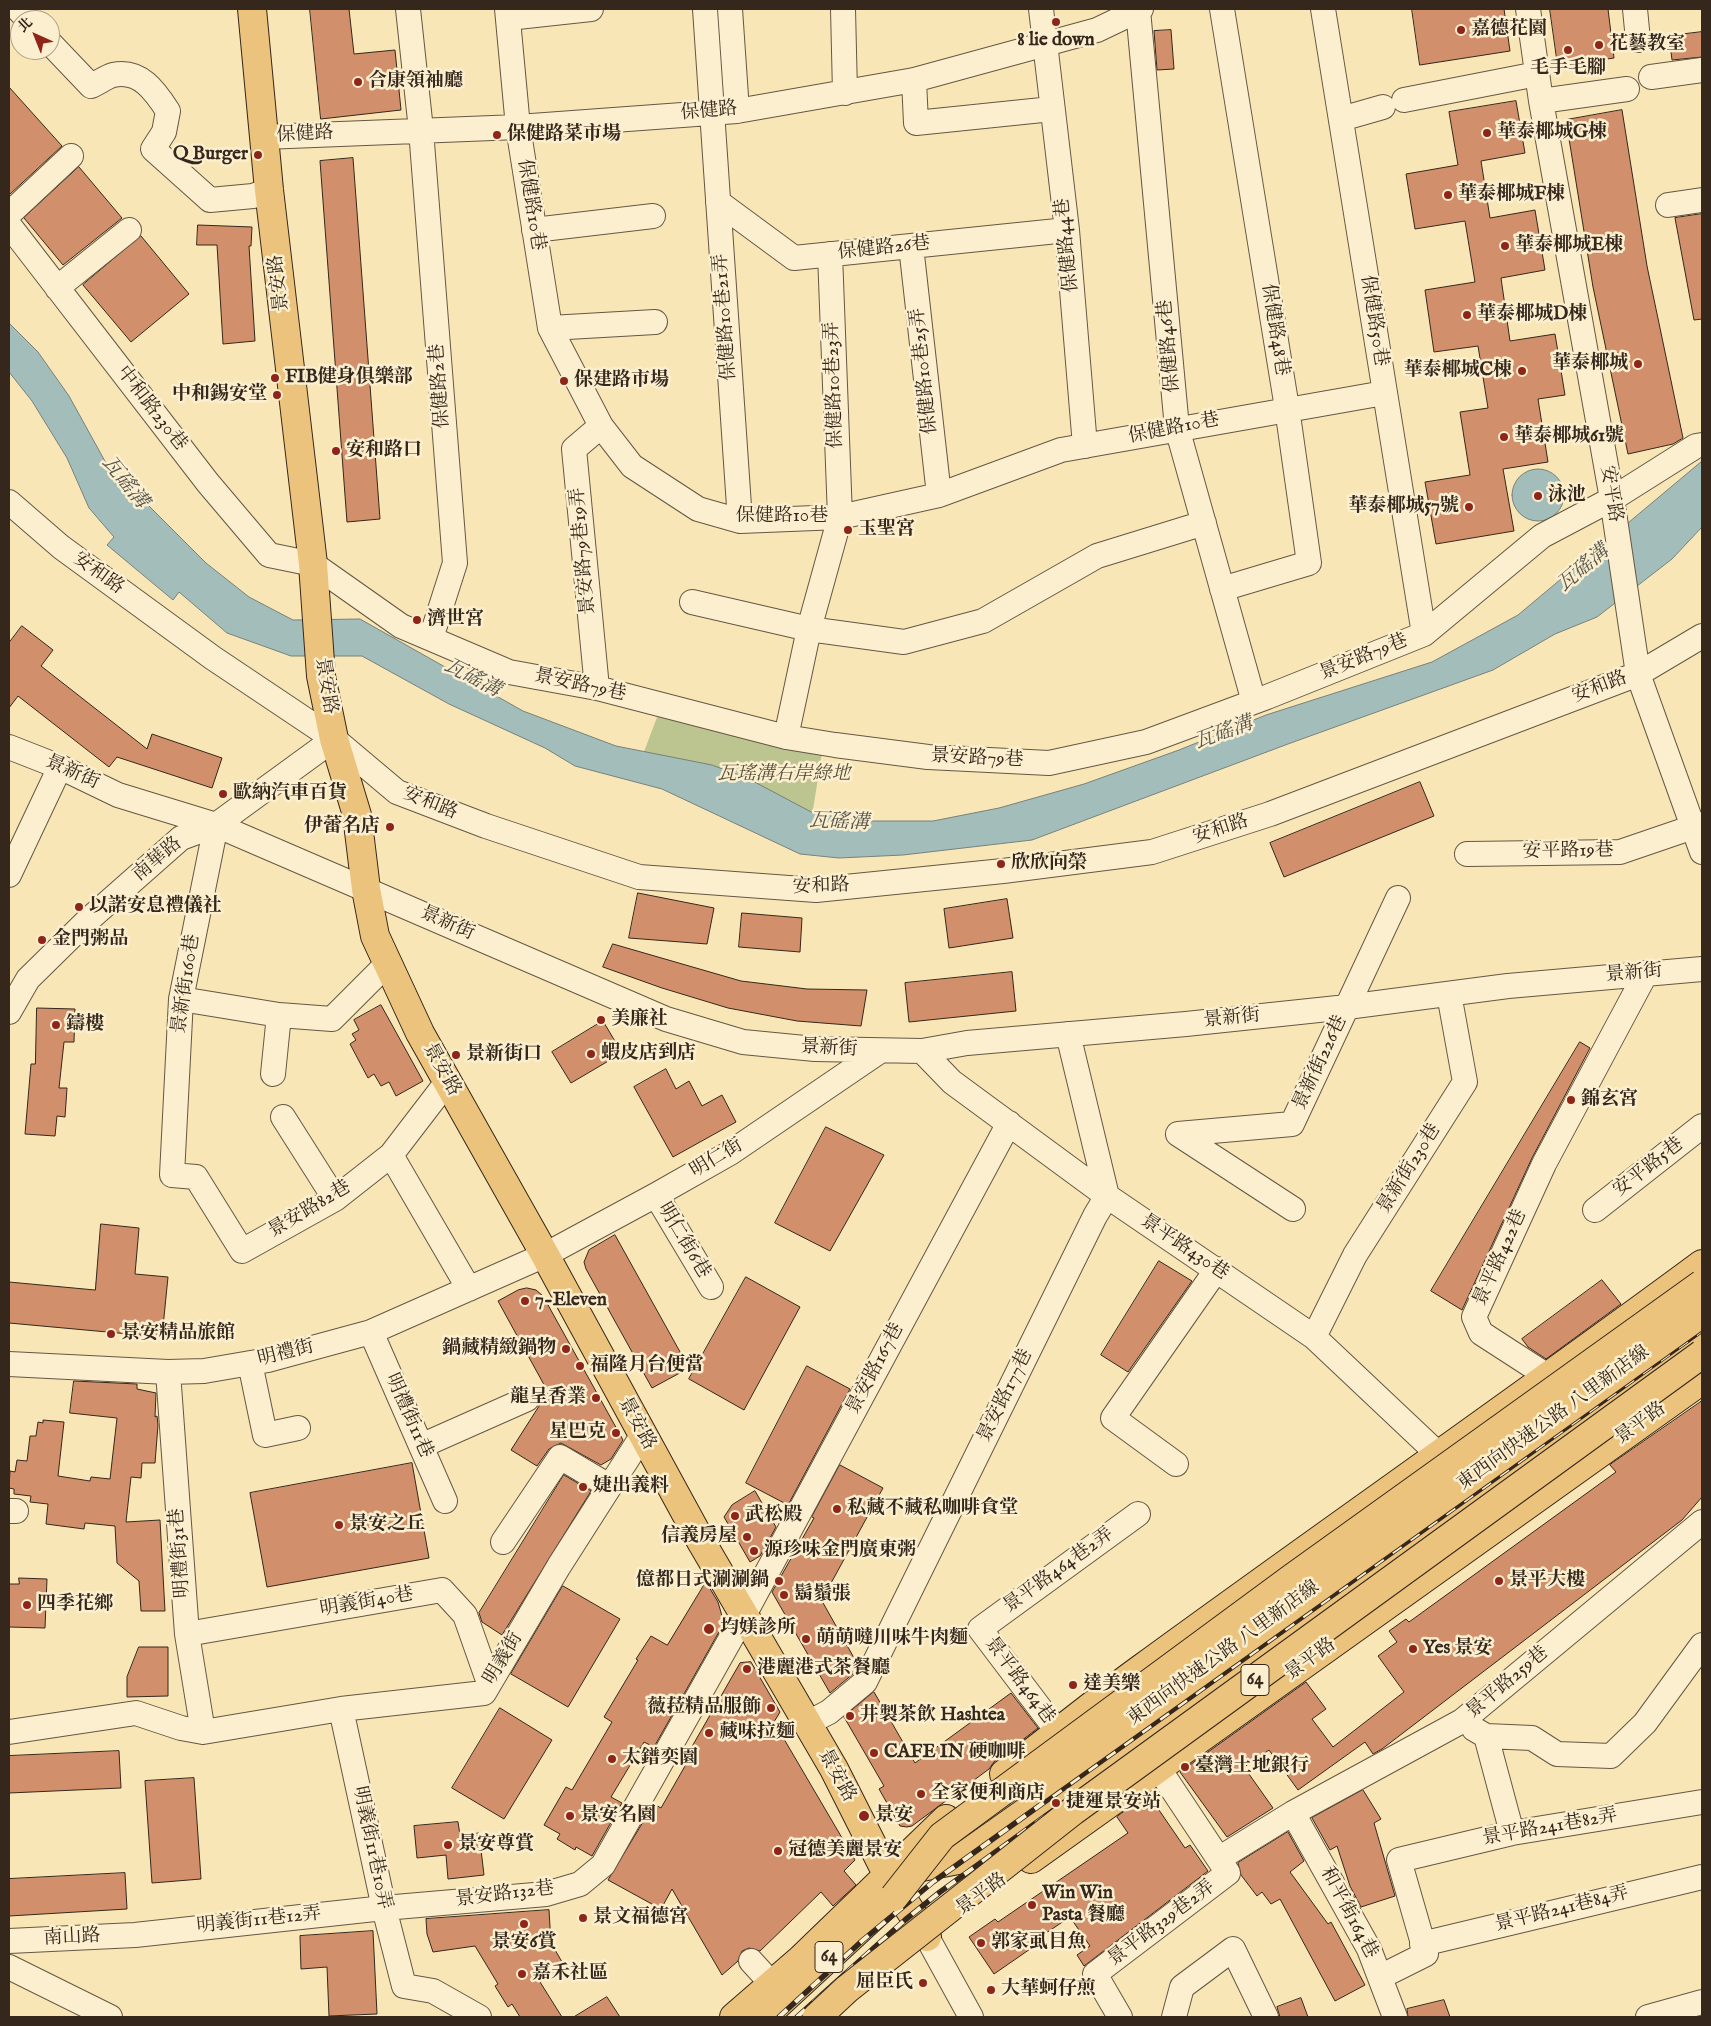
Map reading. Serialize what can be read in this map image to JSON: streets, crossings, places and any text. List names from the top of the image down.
{
  "streets": {
    "main road": [
      "景安路",
      "東西向快速公路 八里新店線",
      "景平路",
      "64"
    ],
    "street": [
      "保健路",
      "保健路10巷",
      "保健路44巷",
      "保健路26巷",
      "保健路10巷21弄",
      "保健路50巷",
      "保健路48巷",
      "保健路46巷",
      "保健路10巷25弄",
      "保健路10巷23弄",
      "保健路2巷",
      "中和路230巷",
      "安平路",
      "景安路79巷19弄",
      "安和路",
      "景安路79巷",
      "景新街",
      "安平路19巷",
      "南華路",
      "景新街160巷",
      "景新街226巷",
      "明仁街",
      "安平路5巷",
      "景新街230巷",
      "景安路82巷",
      "明仁街6巷",
      "景平路430巷",
      "景平路422巷",
      "明禮街",
      "景安路167巷",
      "景安路177巷",
      "明禮街11巷",
      "明禮街31巷",
      "景平路464巷2弄",
      "明義街40巷",
      "明義街",
      "景平路464巷",
      "景平路259巷",
      "景平路241巷82弄",
      "明義街11巷10弄",
      "景安路132巷",
      "景平路241巷84弄",
      "和平街164巷",
      "明義街11巷12弄",
      "景平路329巷2弄",
      "南山路"
    ]
  },
  "crossings": [
    ["保健路", "保健路10巷"],
    ["保健路", "保健路44巷"],
    ["保健路", "景安路"],
    ["保健路", "保健路10巷21弄"],
    ["保健路", "保健路46巷"],
    ["保健路", "保健路2巷"],
    ["保健路10巷", "保健路44巷"],
    ["保健路10巷", "保健路10巷21弄"],
    ["保健路10巷", "保健路50巷"],
    ["保健路10巷", "保健路48巷"],
    ["保健路10巷", "保健路46巷"],
    ["保健路10巷", "保健路10巷25弄"],
    ["保健路10巷", "保健路10巷23弄"],
    ["保健路10巷", "景安路79巷19弄"],
    ["保健路44巷", "保健路26巷"],
    ["保健路26巷", "保健路10巷21弄"],
    ["保健路26巷", "保健路10巷25弄"],
    ["保健路26巷", "保健路10巷23弄"],
    ["景安路", "中和路230巷"],
    ["景安路", "安和路"],
    ["景安路", "景安路79巷"],
    ["景安路", "景新街"],
    ["景安路", "南華路"],
    ["景安路", "明仁街"],
    ["景安路", "景安路82巷"],
    ["景安路", "明禮街"],
    ["景安路", "景安路167巷"],
    ["景安路", "景安路177巷"],
    ["景安路", "東西向快速公路 八里新店線"],
    ["景安路", "景平路"],
    ["景安路", "明義街"],
    ["景安路", "景安路132巷"],
    ["保健路50巷", "景安路79巷"],
    ["保健路48巷", "保健路46巷"],
    ["保健路46巷", "景安路79巷"],
    ["保健路10巷23弄", "景安路79巷"],
    ["保健路2巷", "景安路79巷"],
    ["中和路230巷", "景安路79巷"],
    ["安平路", "安和路"],
    ["安平路", "景安路79巷"],
    ["安平路", "安平路19巷"],
    ["景安路79巷19弄", "景安路79巷"],
    ["安和路", "南華路"],
    ["景新街", "南華路"],
    ["景新街", "景新街160巷"],
    ["景新街", "景新街226巷"],
    ["景新街", "明仁街"],
    ["景新街", "景新街230巷"],
    ["景新街", "景平路430巷"],
    ["景新街", "景平路422巷"],
    ["南華路", "景新街160巷"],
    ["景新街160巷", "景安路82巷"],
    ["明仁街", "明仁街6巷"],
    ["明仁街", "明禮街"],
    ["景新街230巷", "景平路430巷"],
    ["景平路430巷", "景安路167巷"],
    ["景平路430巷", "景安路177巷"],
    ["明禮街", "明禮街11巷"],
    ["明禮街", "明禮街31巷"],
    ["景安路167巷", "景安路132巷"],
    ["東西向快速公路 八里新店線", "景平路"],
    ["明禮街31巷", "明義街40巷"],
    ["明禮街31巷", "明義街"],
    ["景平路464巷2弄", "景平路464巷"],
    ["明義街40巷", "明義街"],
    ["明義街", "明義街11巷10弄"],
    ["景平路259巷", "和平街164巷"],
    ["景平路259巷", "景平路329巷2弄"],
    ["景平路241巷82弄", "景平路241巷84弄"],
    ["明義街11巷10弄", "景安路132巷"],
    ["明義街11巷10弄", "明義街11巷12弄"],
    ["景安路132巷", "明義街11巷12弄"],
    ["明義街11巷12弄", "南山路"]
  ],
  "water": ["瓦磘溝"],
  "parks": ["瓦瑤溝右岸綠地"],
  "places": [
    "8 lie down",
    "嘉德花園",
    "花藝教室",
    "毛手毛腳",
    "合康領袖廳",
    "華泰椰城G棟",
    "保健路菜市場",
    "Q Burger",
    "華泰椰城F棟",
    "華泰椰城E棟",
    "華泰椰城D棟",
    "華泰椰城",
    "華泰椰城C棟",
    "FIB健身俱樂部",
    "保建路市場",
    "中和錫安堂",
    "華泰椰城61號",
    "安和路口",
    "泳池",
    "華泰椰城57號",
    "玉聖宮",
    "濟世宮",
    "歐納汽車百貨",
    "伊蕾名店",
    "欣欣向榮",
    "以諾安息禮儀社",
    "金門粥品",
    "美廉社",
    "鑄樓",
    "蝦皮店到店",
    "景新街口",
    "錦玄宮",
    "7-Eleven",
    "景安精品旅館",
    "鍋藏精緻鍋物",
    "福隆月台便當",
    "龍呈香業",
    "星巴克",
    "婕出義料",
    "私藏不藏私咖啡食堂",
    "武松殿",
    "景安之丘",
    "信義房屋",
    "源珍味金門廣東粥",
    "億都日式涮涮鍋",
    "景平大樓",
    "鬍鬚張",
    "四季花鄉",
    "均媄診所",
    "萌萌噠川味牛肉麵",
    "Yes 景安",
    "港麗港式茶餐廳",
    "達美樂",
    "薇菈精品服飾",
    "井製茶飲 Hashtea",
    "藏味拉麵",
    "CAFE IN 硬咖啡",
    "太鐠奕園",
    "臺灣土地銀行",
    "全家便利商店",
    "捷運景安站",
    "景安名園",
    "景安",
    "景安尊賞",
    "冠德美麗景安",
    "Win Win Pasta 餐廳",
    "景文福德宮",
    "景安6賞",
    "郭家虱目魚",
    "嘉禾社區",
    "屈臣氏",
    "大華蚵仔煎"
  ],
  "north": "top left"
}
